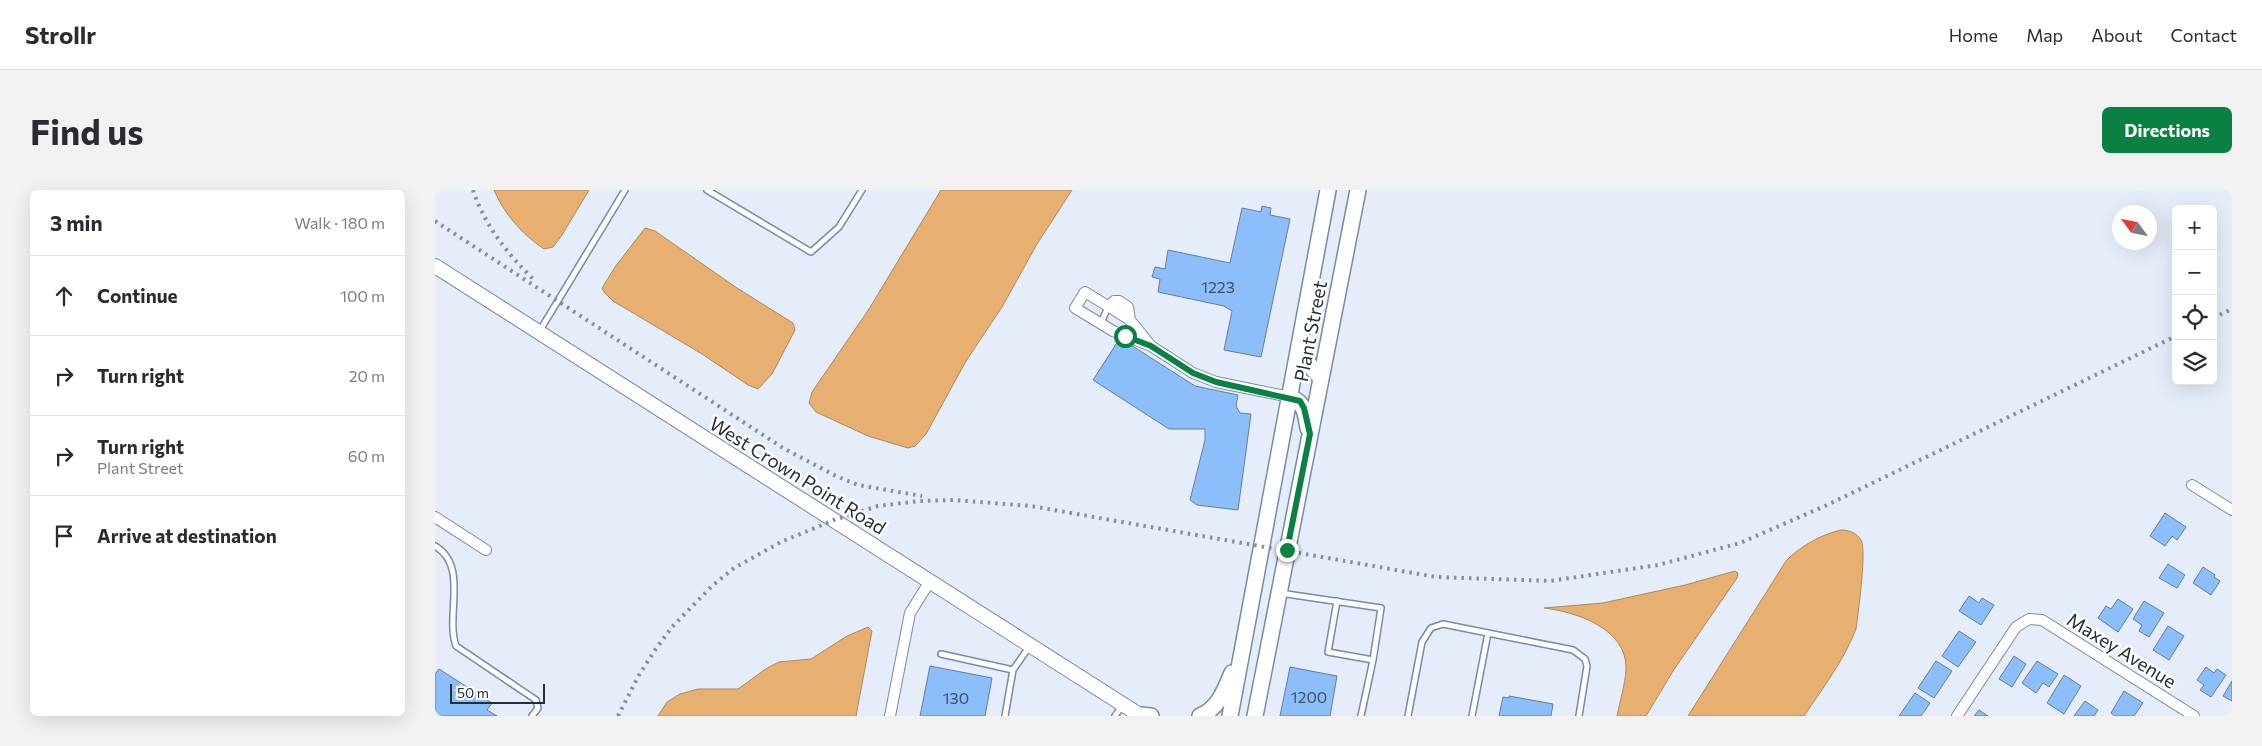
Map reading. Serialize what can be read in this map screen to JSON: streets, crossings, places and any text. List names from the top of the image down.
{
  "streets": {
    "main road": ["Plant Street"],
    "street": ["West Crown Point Road", "Maxey Avenue"]
  },
  "house_numbers": ["1223", "1200", "130"],
  "scale_bar": "50 m",
  "north": "top left",
  "page": {
    "header": "Strollr",
    "nav": [
      "Home",
      "Map",
      "About",
      "Contact"
    ],
    "buttons": "Directions",
    "title": "Find us",
    "heading": ["3 min", "Walk · 180 m"],
    "map_buttons": ["+", "−"],
    "list": [
      ["Continue", "100 m"],
      ["Turn right", "20 m"],
      ["Turn right", "Plant Street", "60 m"],
      "Arrive at destination"
    ],
    "scale": "50 m"
  }
}
